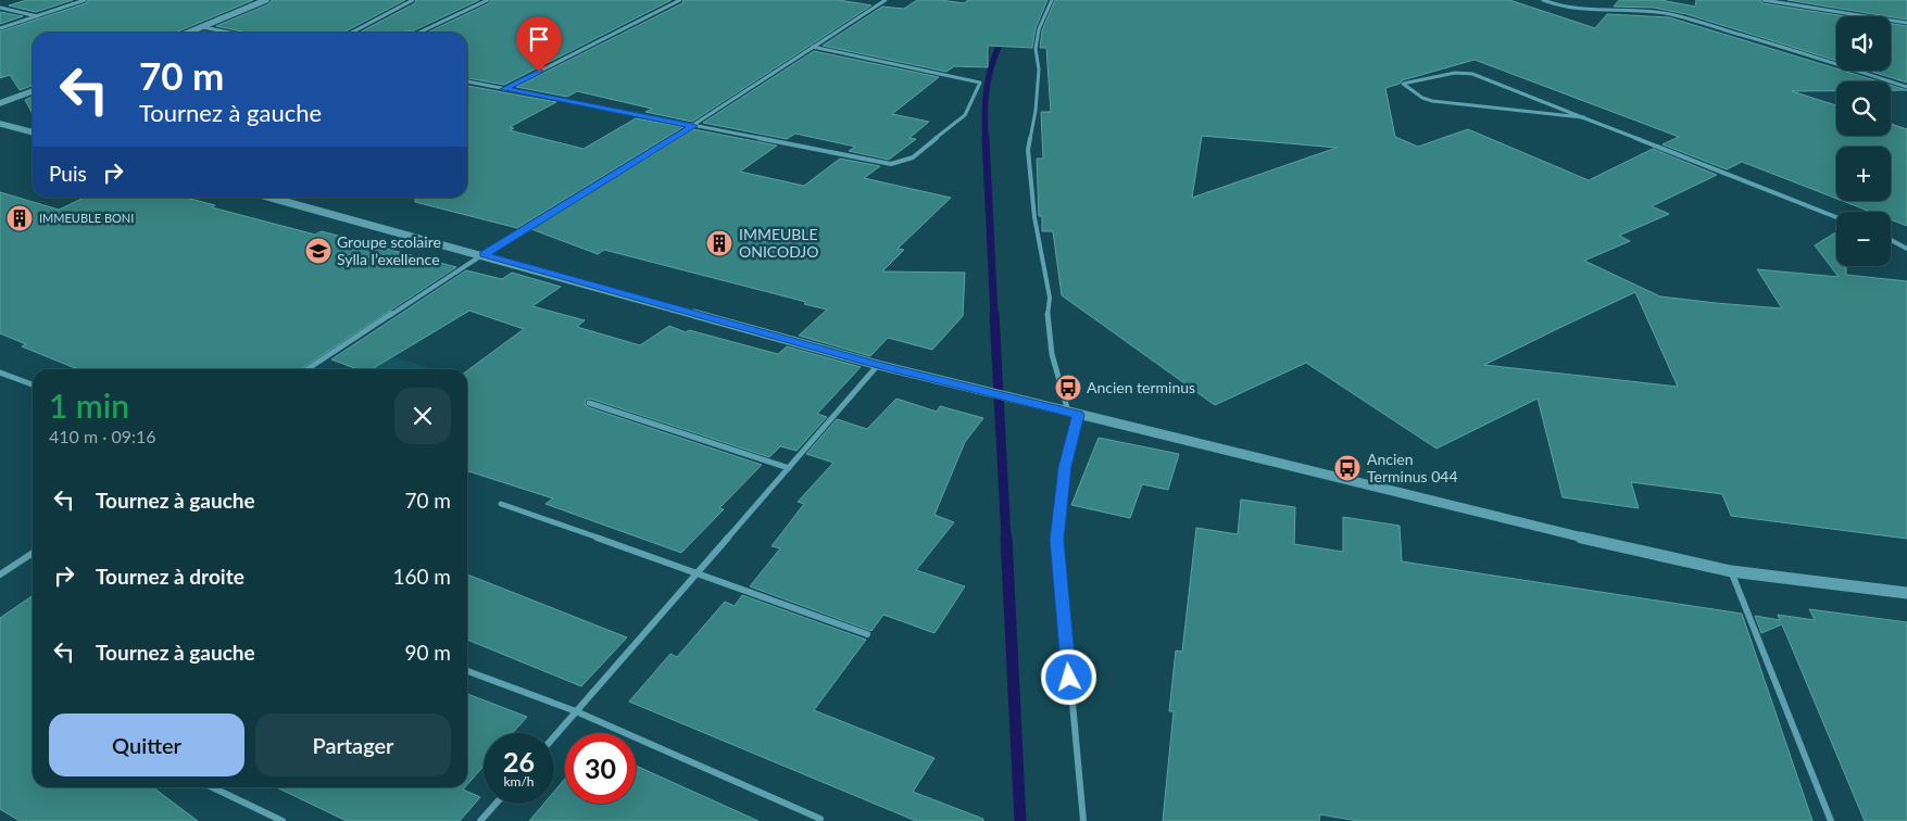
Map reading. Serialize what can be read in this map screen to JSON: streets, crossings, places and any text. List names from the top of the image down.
{
  "places": {
    "building": ["IMMEUBLE BONI", "IMMEUBLE ONICODJO"],
    "school or university": ["Groupe scolaire Sylla l’exellence"],
    "bus stop": ["Ancien terminus", "Ancien Terminus 044"]
  },
  "page": {
    "map_buttons": ["+", "−"],
    "turn": ["70 m", "Tournez à gauche"],
    "then": "Puis",
    "heading": ["1 min", "410 m · 09:16"],
    "list": [
      {
        "name": "Tournez à gauche",
        "value": "70 m"
      },
      {
        "name": "Tournez à droite",
        "value": "160 m"
      },
      {
        "name": "Tournez à gauche",
        "value": "90 m"
      }
    ],
    "buttons": ["Quitter", "Partager"],
    "speed": "26 km/h",
    "limit": "30"
  }
}
